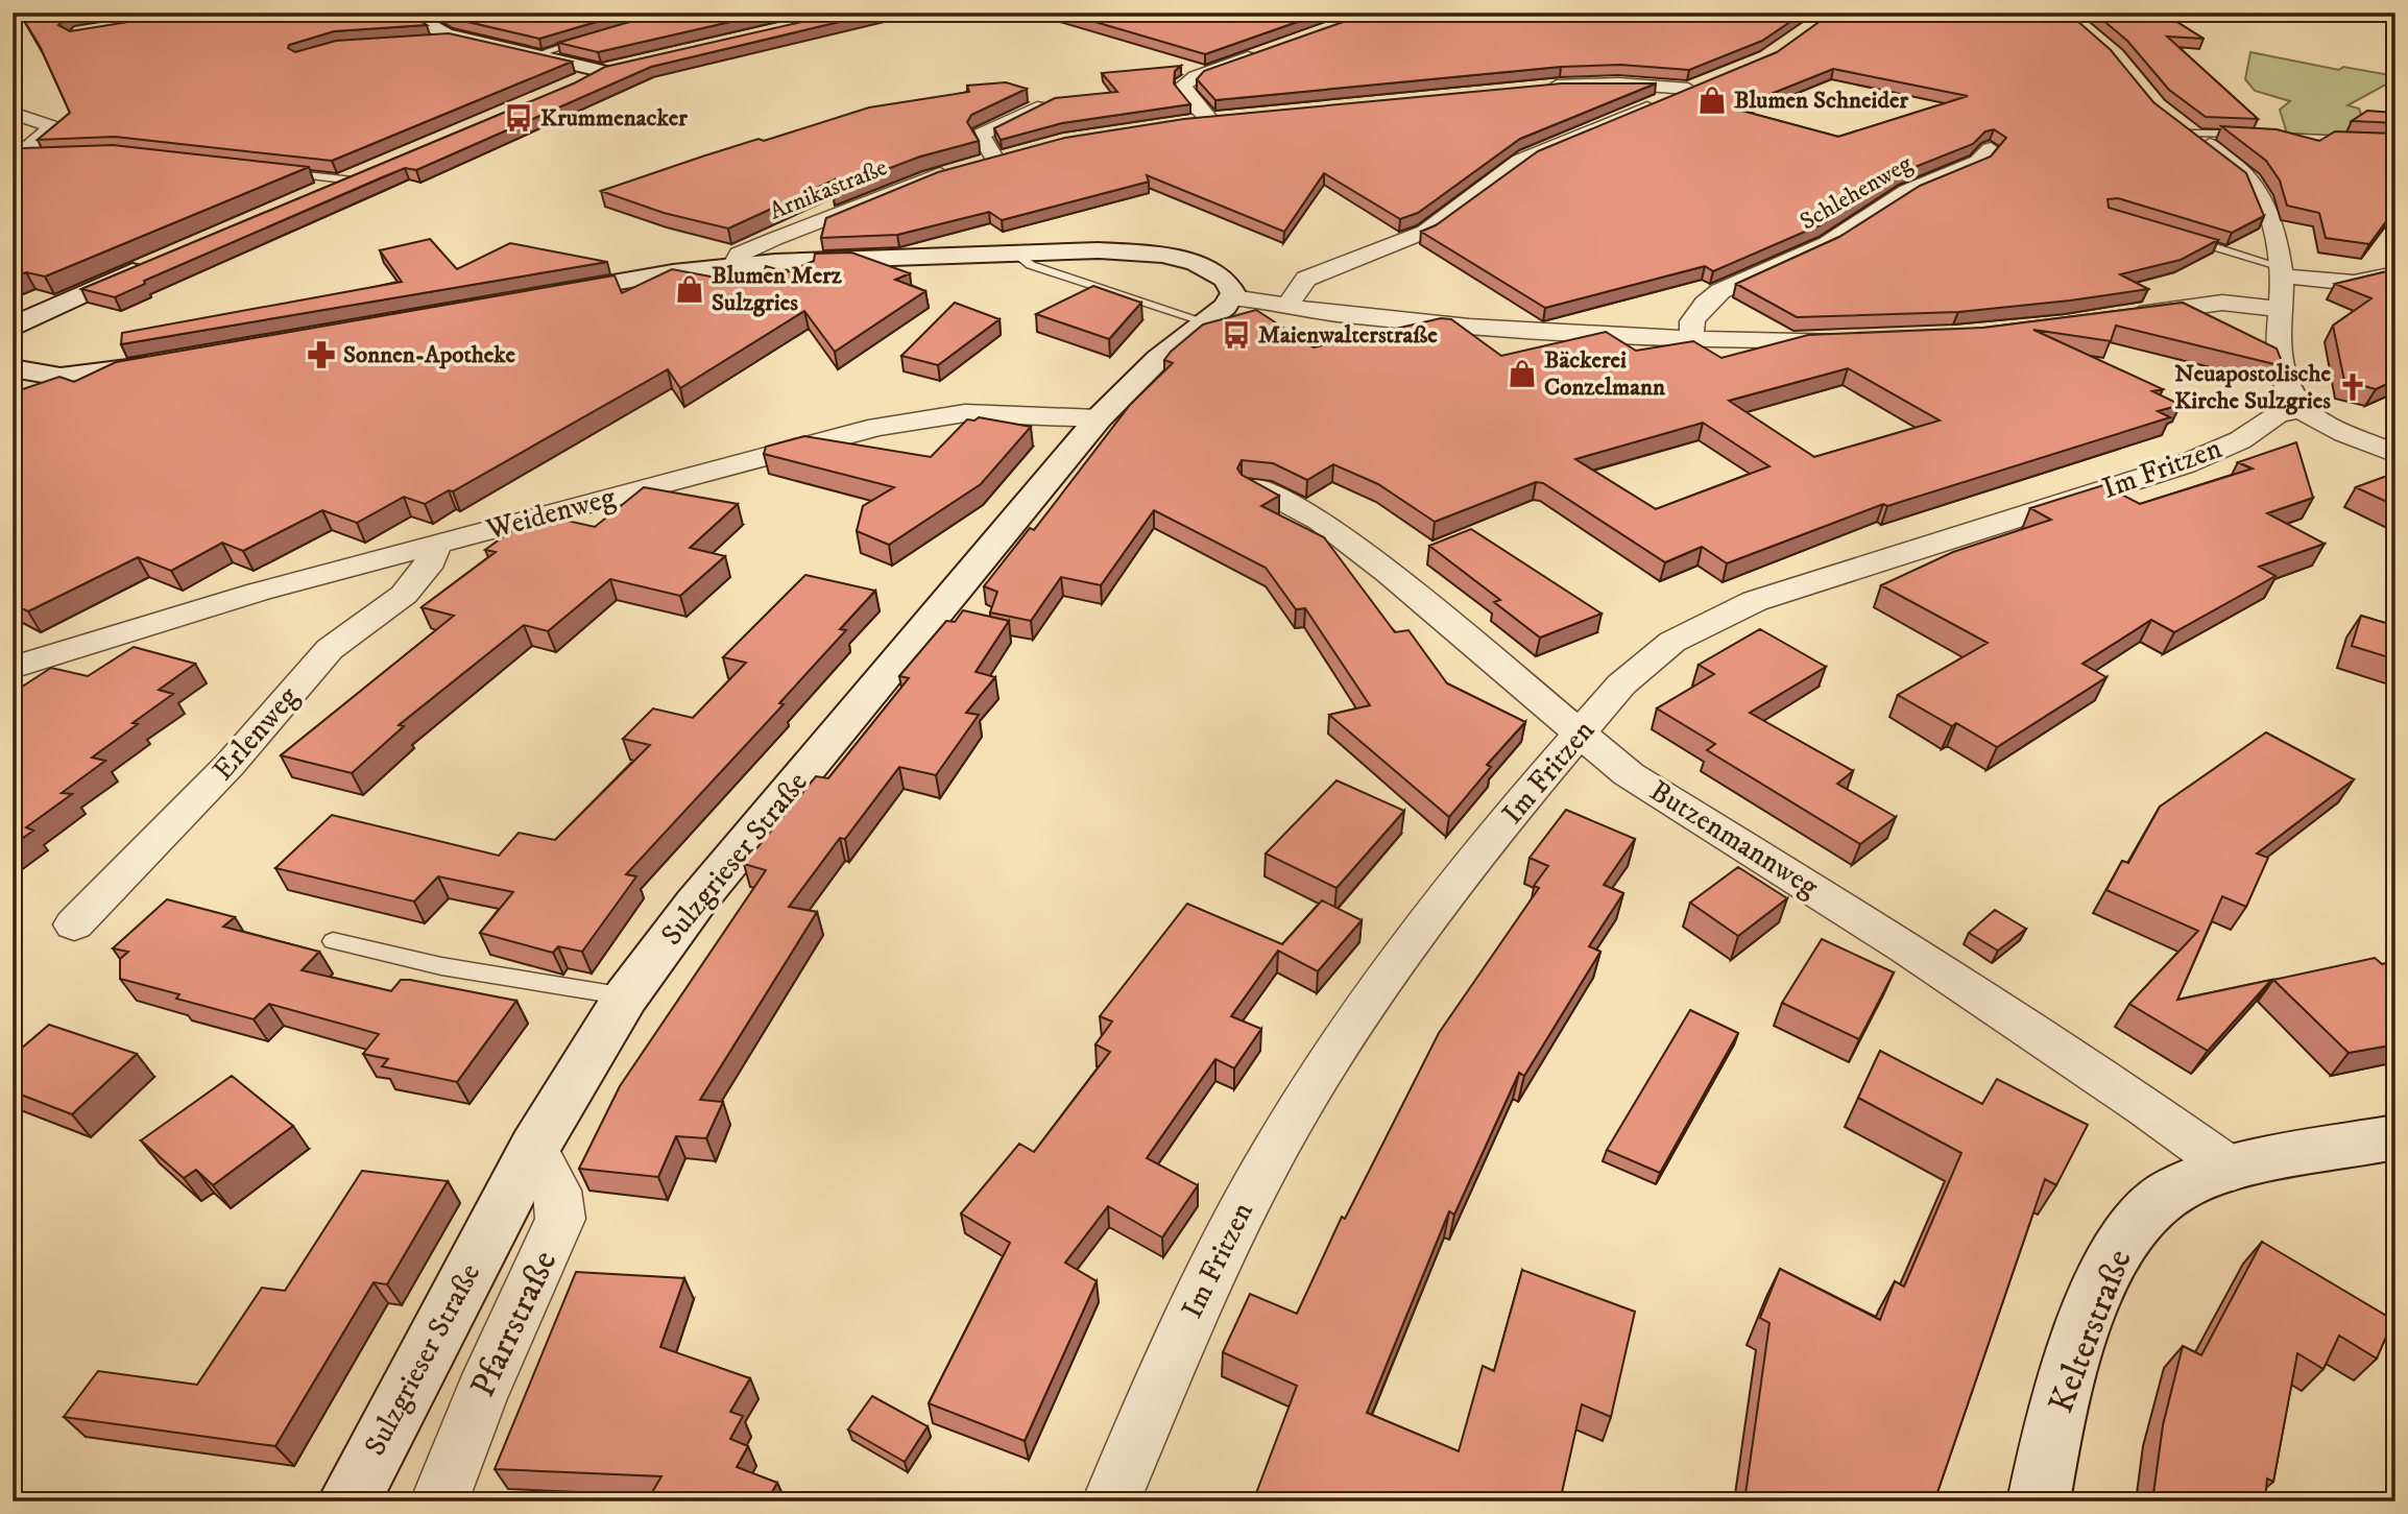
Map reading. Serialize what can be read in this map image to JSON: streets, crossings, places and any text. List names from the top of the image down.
{
  "streets": {
    "main road": ["Sulzgrieser Straße", "Kelterstraße"],
    "street": [
      "Arnikastraße",
      "Schlehenweg",
      "Im Fritzen",
      "Weidenweg",
      "Erlenweg",
      "Butzenmannweg",
      "Pfarrstraße"
    ]
  },
  "crossings": [
    ["Im Fritzen", "Butzenmannweg"],
    ["Weidenweg", "Erlenweg"],
    ["Weidenweg", "Sulzgrieser Straße"],
    ["Butzenmannweg", "Kelterstraße"],
    ["Sulzgrieser Straße", "Pfarrstraße"]
  ],
  "places": {
    "shop": ["Blumen Schneider", "Blumen Merz Sulzgries", "Bäckerei Conzelmann"],
    "bus stop": ["Krummenacker", "Maienwalterstraße"],
    "pharmacy": ["Sonnen-Apotheke"],
    "church": ["Neuapostolische Kirche Sulzgries"]
  }
}
